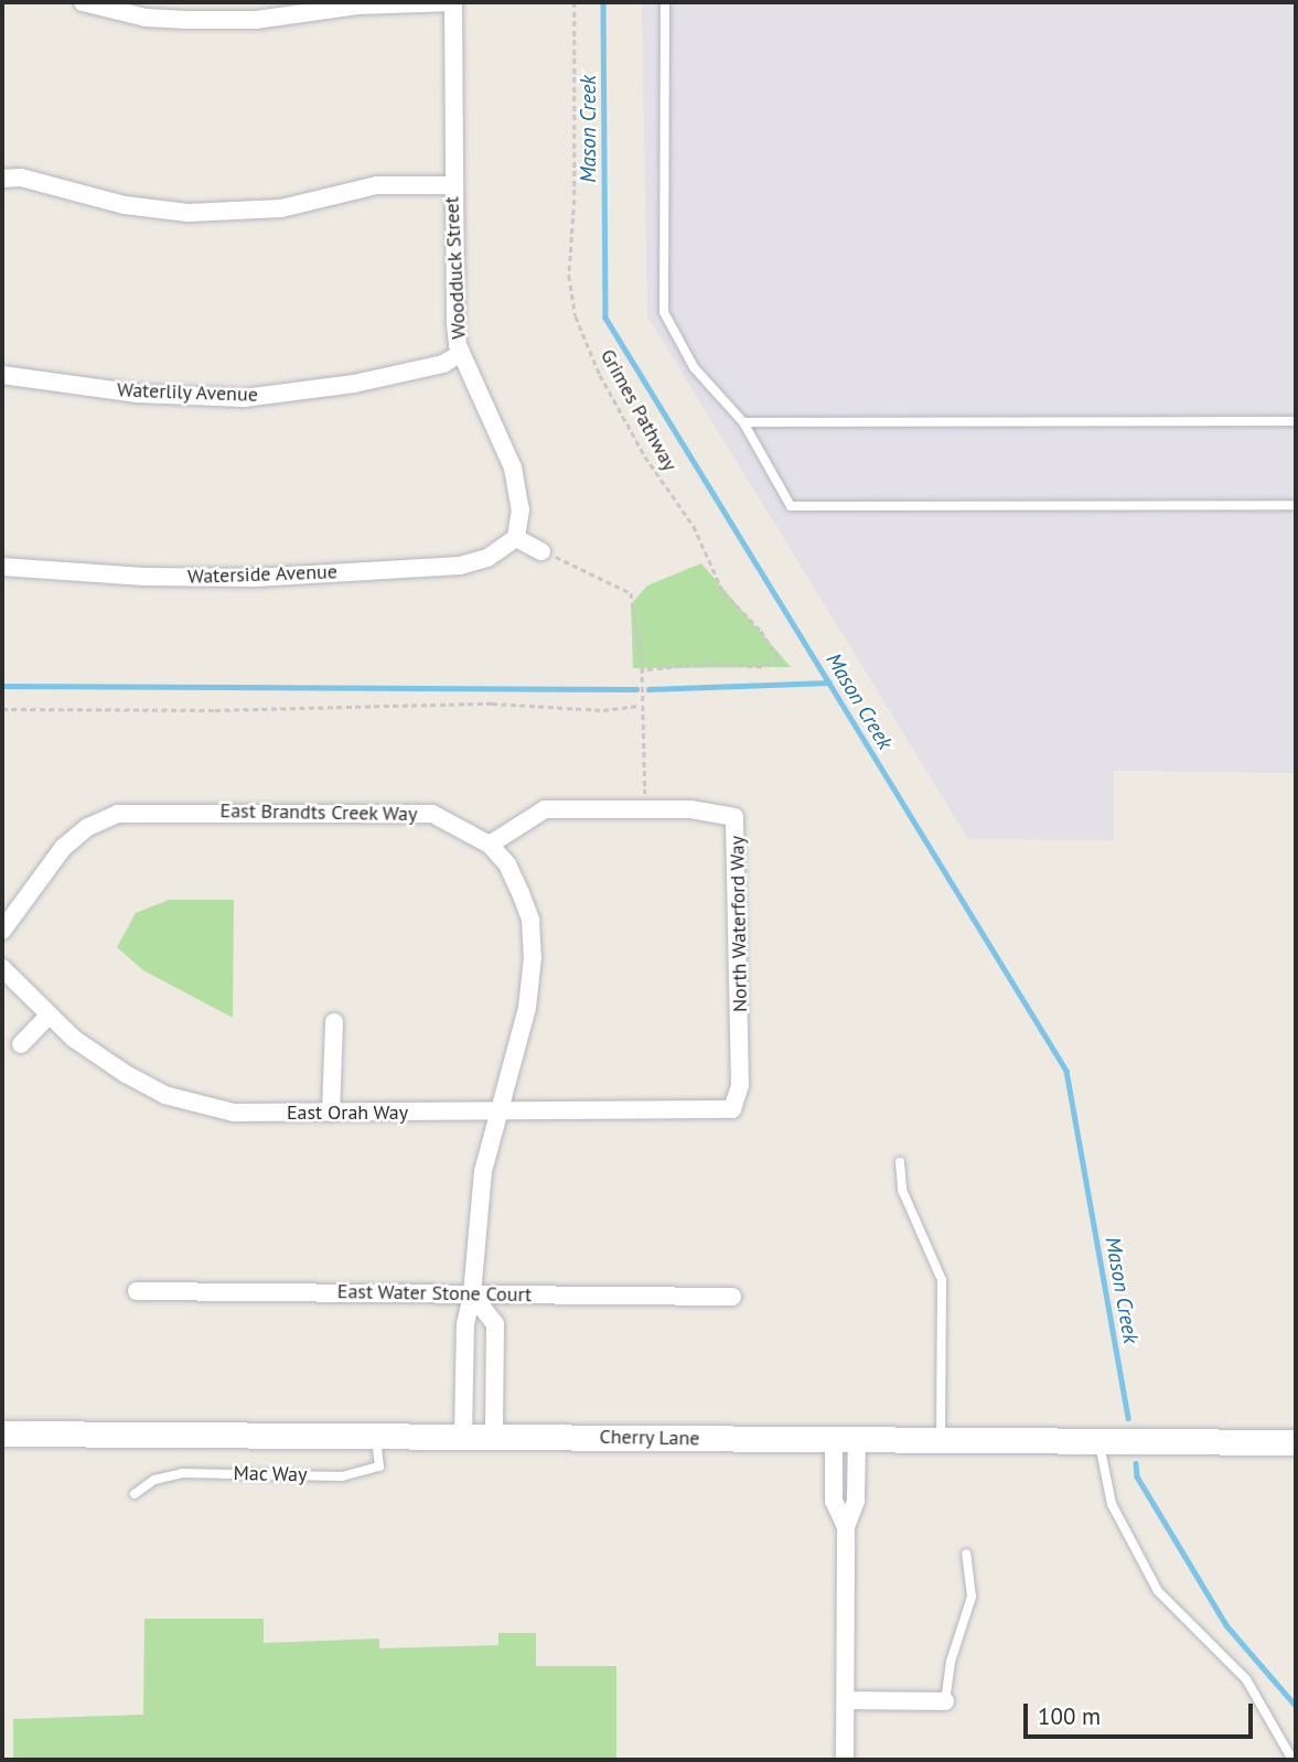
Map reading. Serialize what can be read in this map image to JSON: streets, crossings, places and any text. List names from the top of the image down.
{
  "streets": {
    "main road": ["Cherry Lane"],
    "street": [
      "Woodduck Street",
      "Waterlily Avenue",
      "Waterside Avenue",
      "East Brandts Creek Way",
      "North Waterford Way",
      "East Orah Way",
      "East Water Stone Court"
    ],
    "lane": ["Mac Way"],
    "path": ["Grimes Pathway"]
  },
  "crossings": [
    ["Woodduck Street", "Waterlily Avenue"],
    ["Woodduck Street", "Waterside Avenue"],
    ["East Brandts Creek Way", "North Waterford Way"],
    ["East Brandts Creek Way", "East Orah Way"],
    ["East Brandts Creek Way", "East Water Stone Court"],
    ["East Brandts Creek Way", "Cherry Lane"],
    ["North Waterford Way", "East Orah Way"],
    ["Cherry Lane", "Mac Way"]
  ],
  "water": ["Mason Creek"],
  "scale_bar": "100 m"
}
